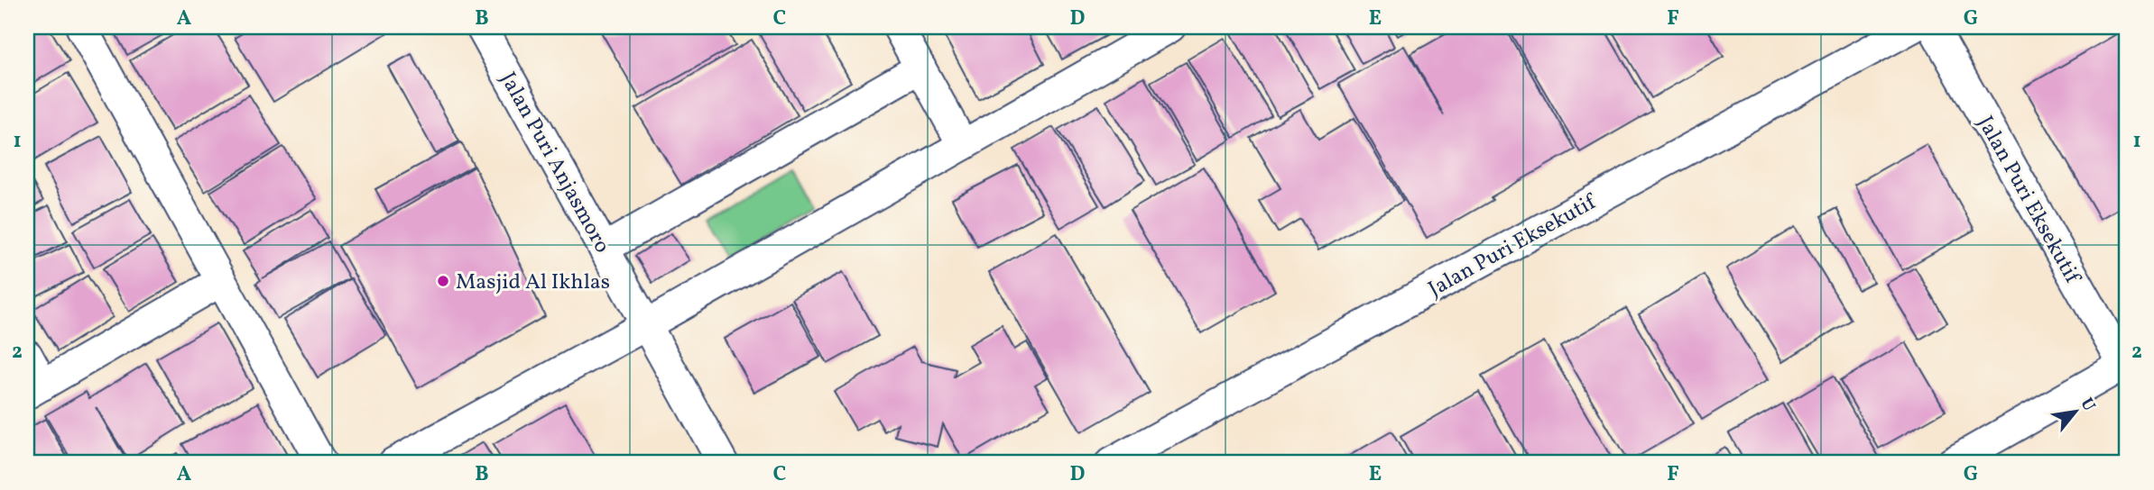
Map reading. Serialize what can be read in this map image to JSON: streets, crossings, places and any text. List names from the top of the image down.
{
  "streets": {
    "street": ["Jalan Puri Anjasmoro", "Jalan Puri Eksekutif"]
  },
  "places": ["Masjid Al Ikhlas"],
  "north": "top right",
  "grid": {
    "columns": [
      "A",
      "B",
      "C",
      "D",
      "E",
      "F",
      "G"
    ],
    "rows": ["1", "2"]
  }
}
